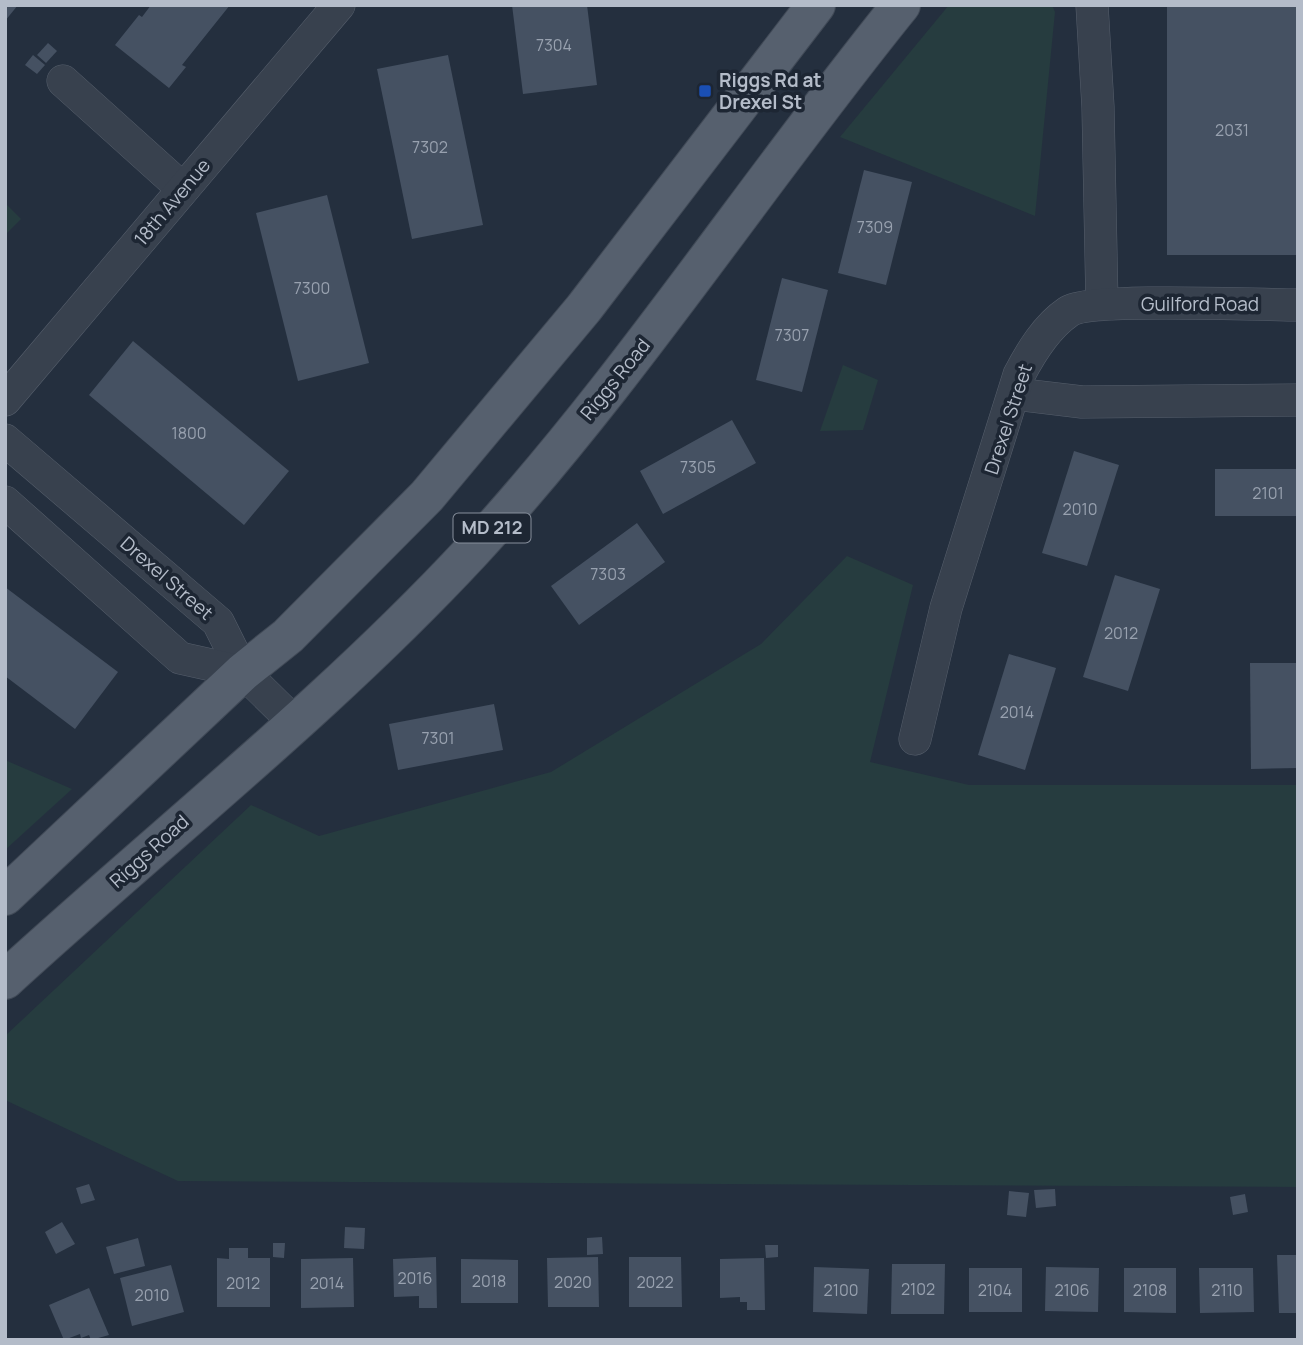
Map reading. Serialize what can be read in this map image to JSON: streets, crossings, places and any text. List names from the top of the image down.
{
  "streets": {
    "main road": ["Riggs Road", "MD 212"],
    "street": ["18th Avenue", "Guilford Road", "Drexel Street"]
  },
  "crossings": [
    ["Guilford Road", "Drexel Street"]
  ],
  "places": {
    "transit": ["Riggs Rd at Drexel St"]
  },
  "house_numbers": [
    "7304",
    "2031",
    "7302",
    "7309",
    "7300",
    "7307",
    "1800",
    "7305",
    "2101",
    "2010",
    "7303",
    "2012",
    "2014",
    "7301",
    "2016",
    "2018",
    "2020",
    "2022",
    "2012",
    "2014",
    "2102",
    "2100",
    "2104",
    "2106",
    "2108",
    "2110",
    "2010"
  ]
}
